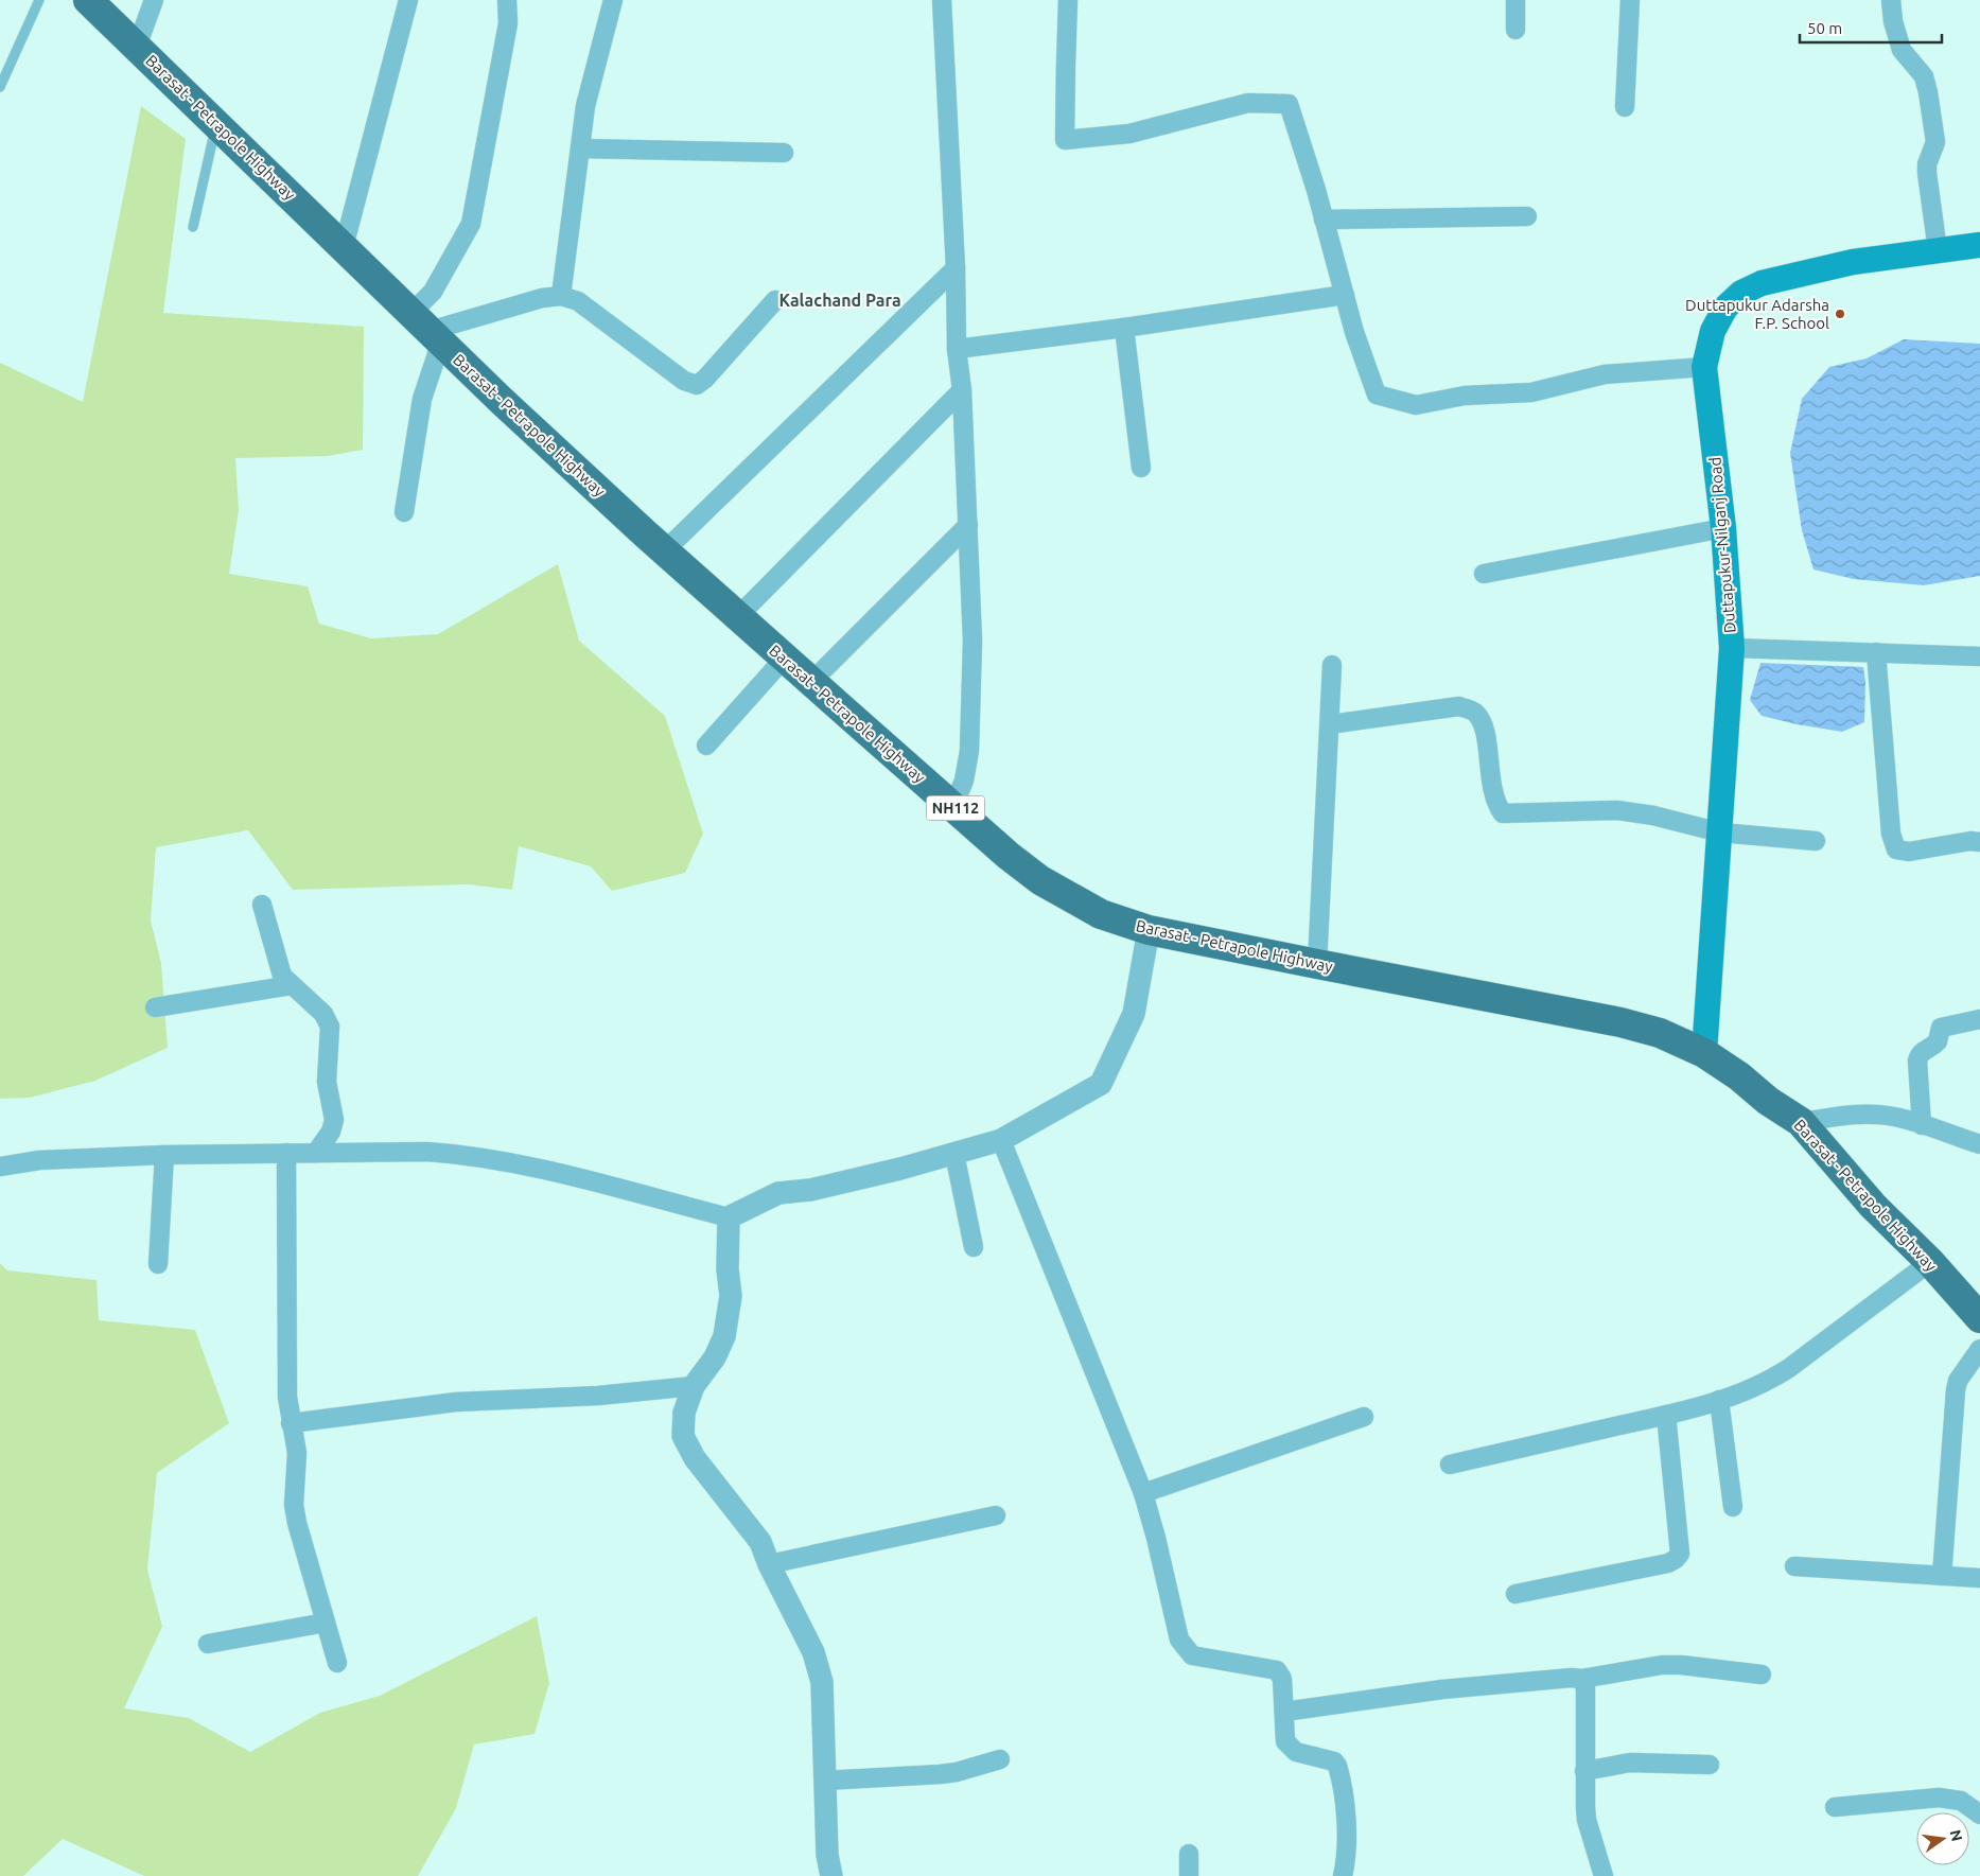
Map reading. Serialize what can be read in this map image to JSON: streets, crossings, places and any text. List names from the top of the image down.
{
  "streets": {
    "highway": ["Barasat - Petrapole Highway", "NH112"],
    "main road": ["Duttapukur-Nilganj Road"]
  },
  "crossings": [
    ["Barasat - Petrapole Highway", "Duttapukur-Nilganj Road"]
  ],
  "districts": ["Kalachand Para"],
  "places": ["Duttapukur Adarsha F.P. School"],
  "scale_bar": "50 m",
  "north": "right"
}
